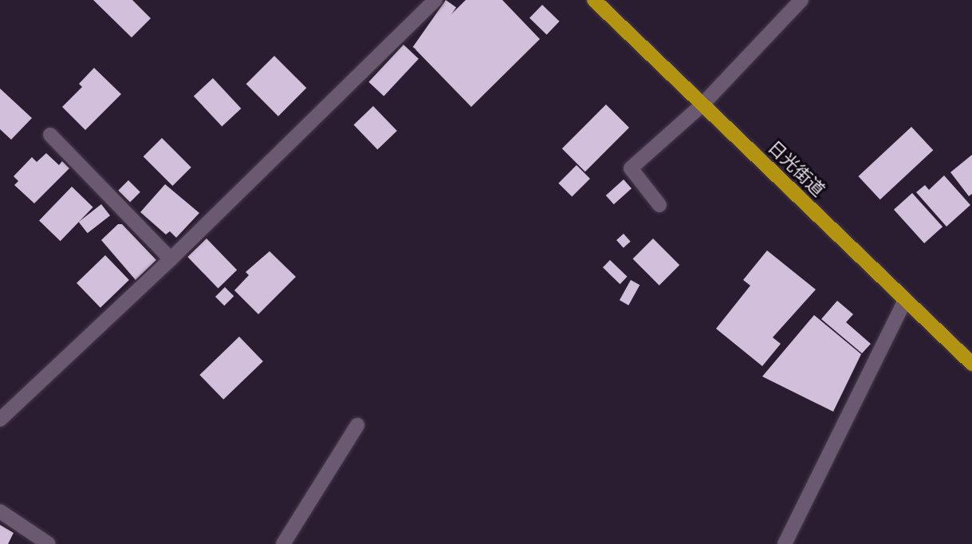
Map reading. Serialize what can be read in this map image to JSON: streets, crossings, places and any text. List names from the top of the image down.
{
  "streets": {
    "highway": ["日光街道"]
  }
}
